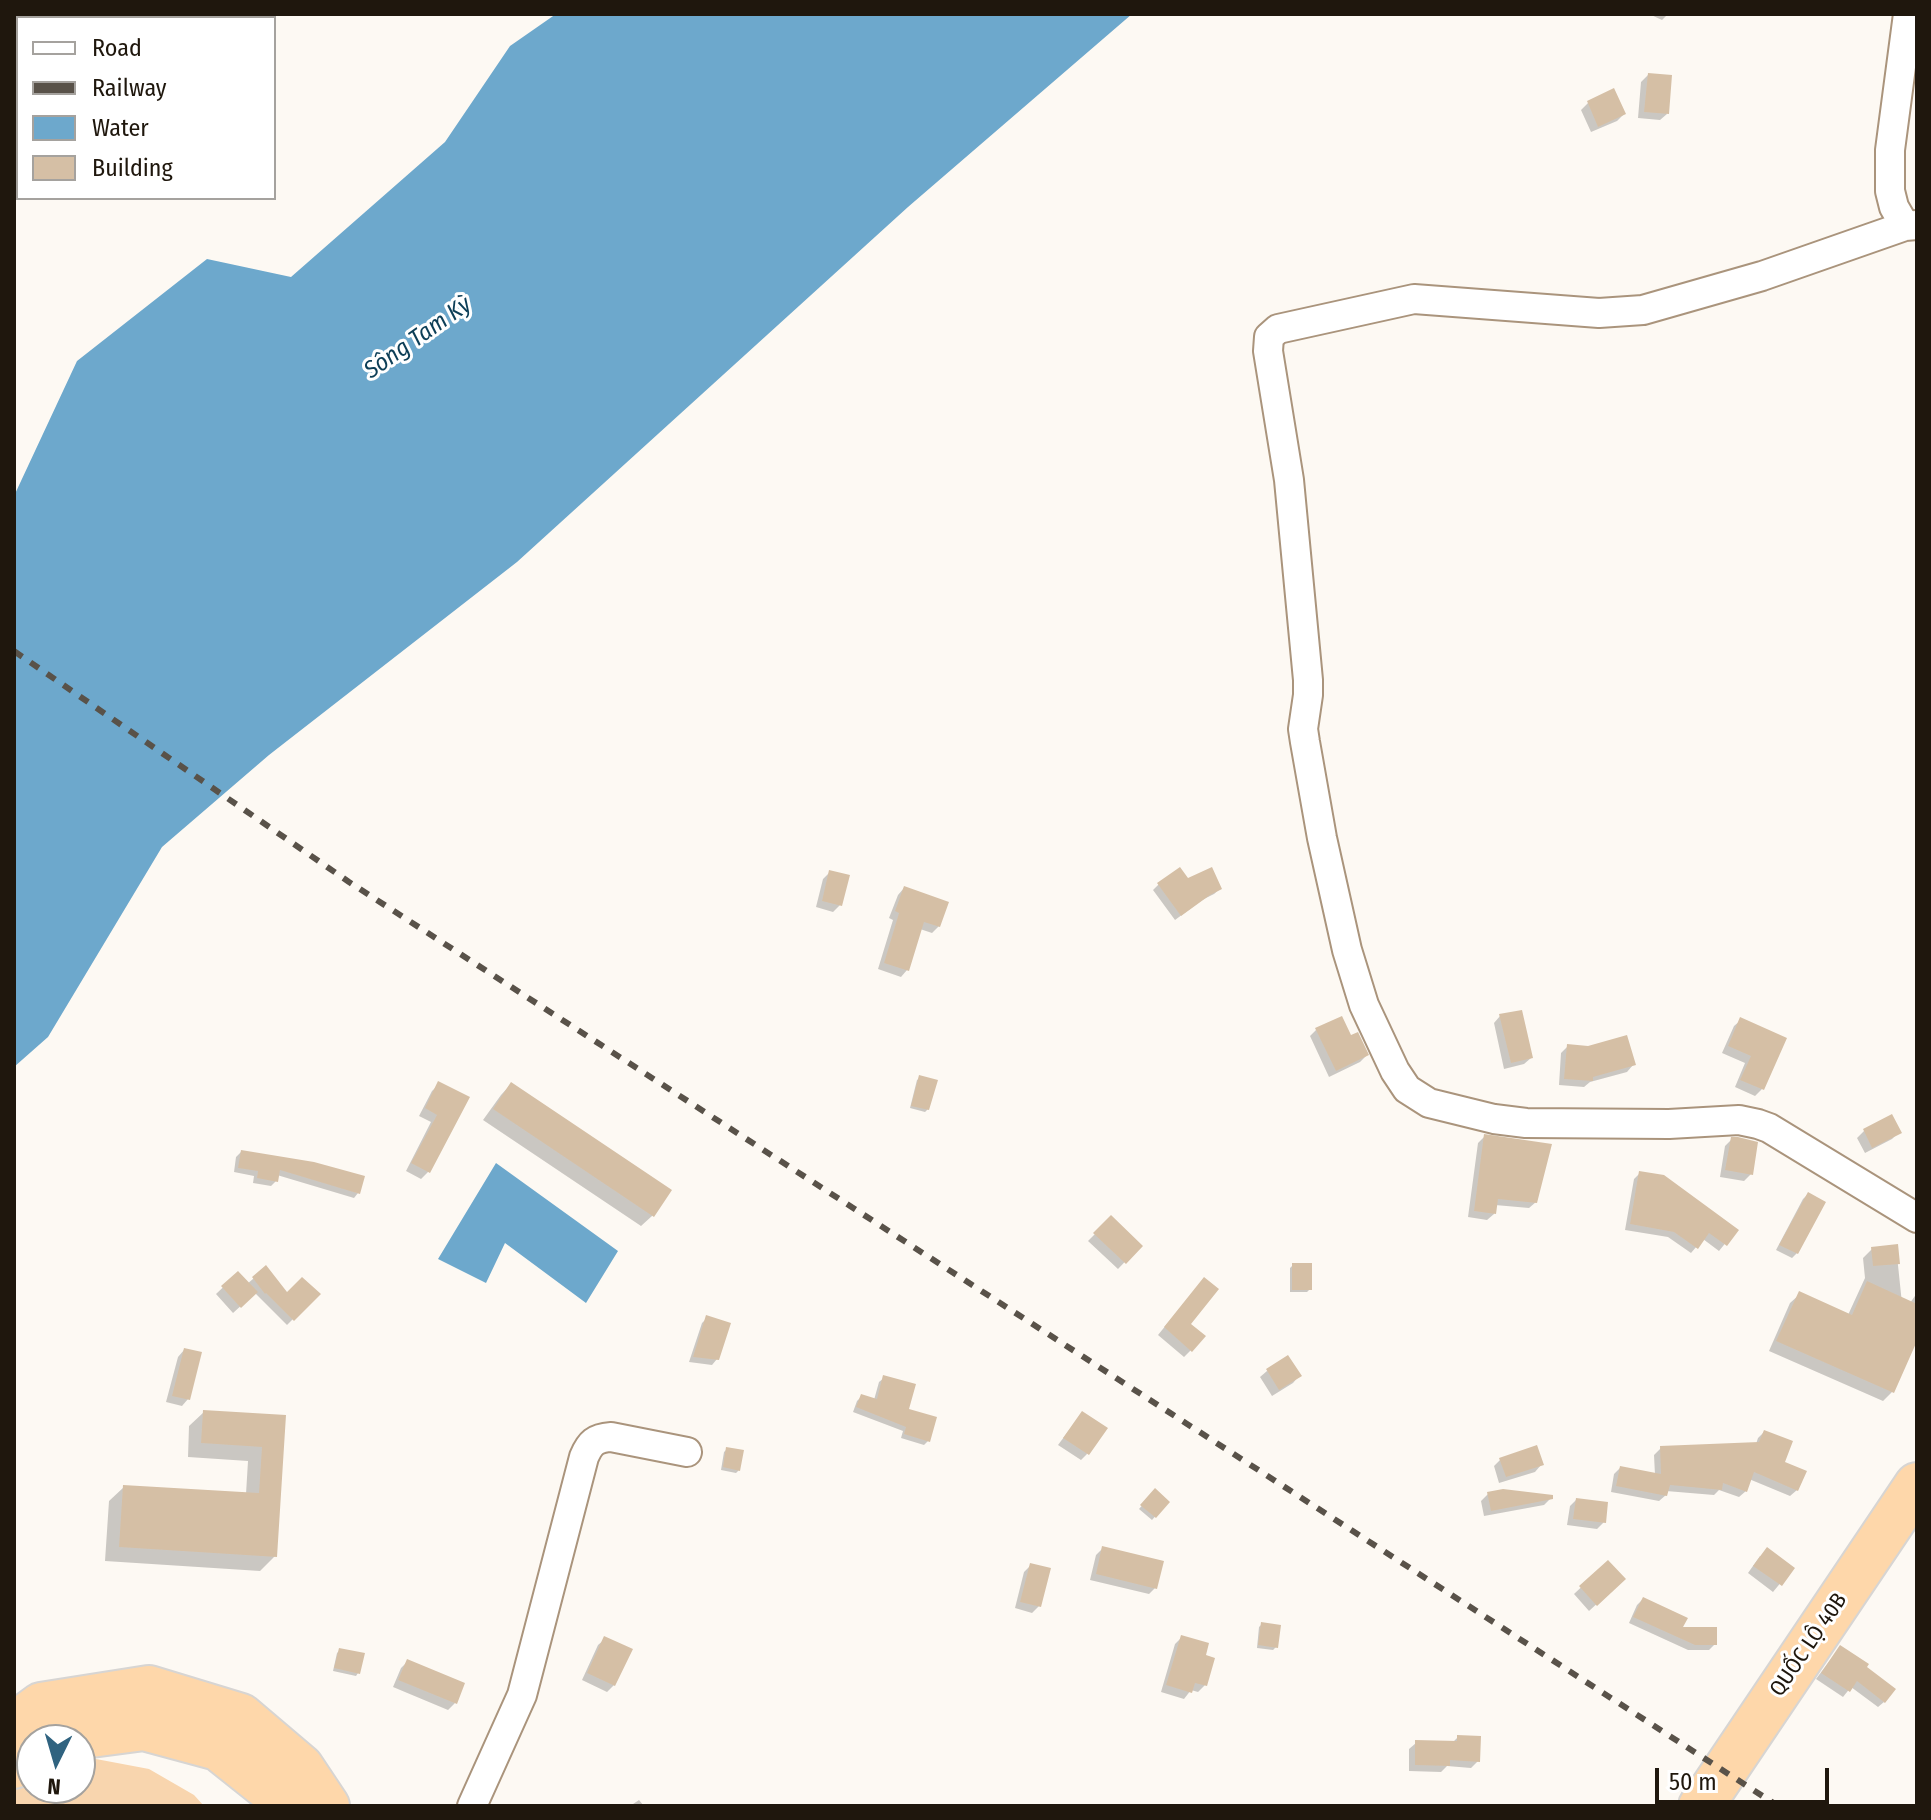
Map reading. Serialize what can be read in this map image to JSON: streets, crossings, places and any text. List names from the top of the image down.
{
  "streets": {
    "highway": ["QUỐC LỘ 40B"]
  },
  "water": ["Sông Tam Kỳ"],
  "legend": [
    "Road",
    "Railway",
    "Water",
    "Building"
  ],
  "scale_bar": "50 m",
  "north": "bottom"
}
